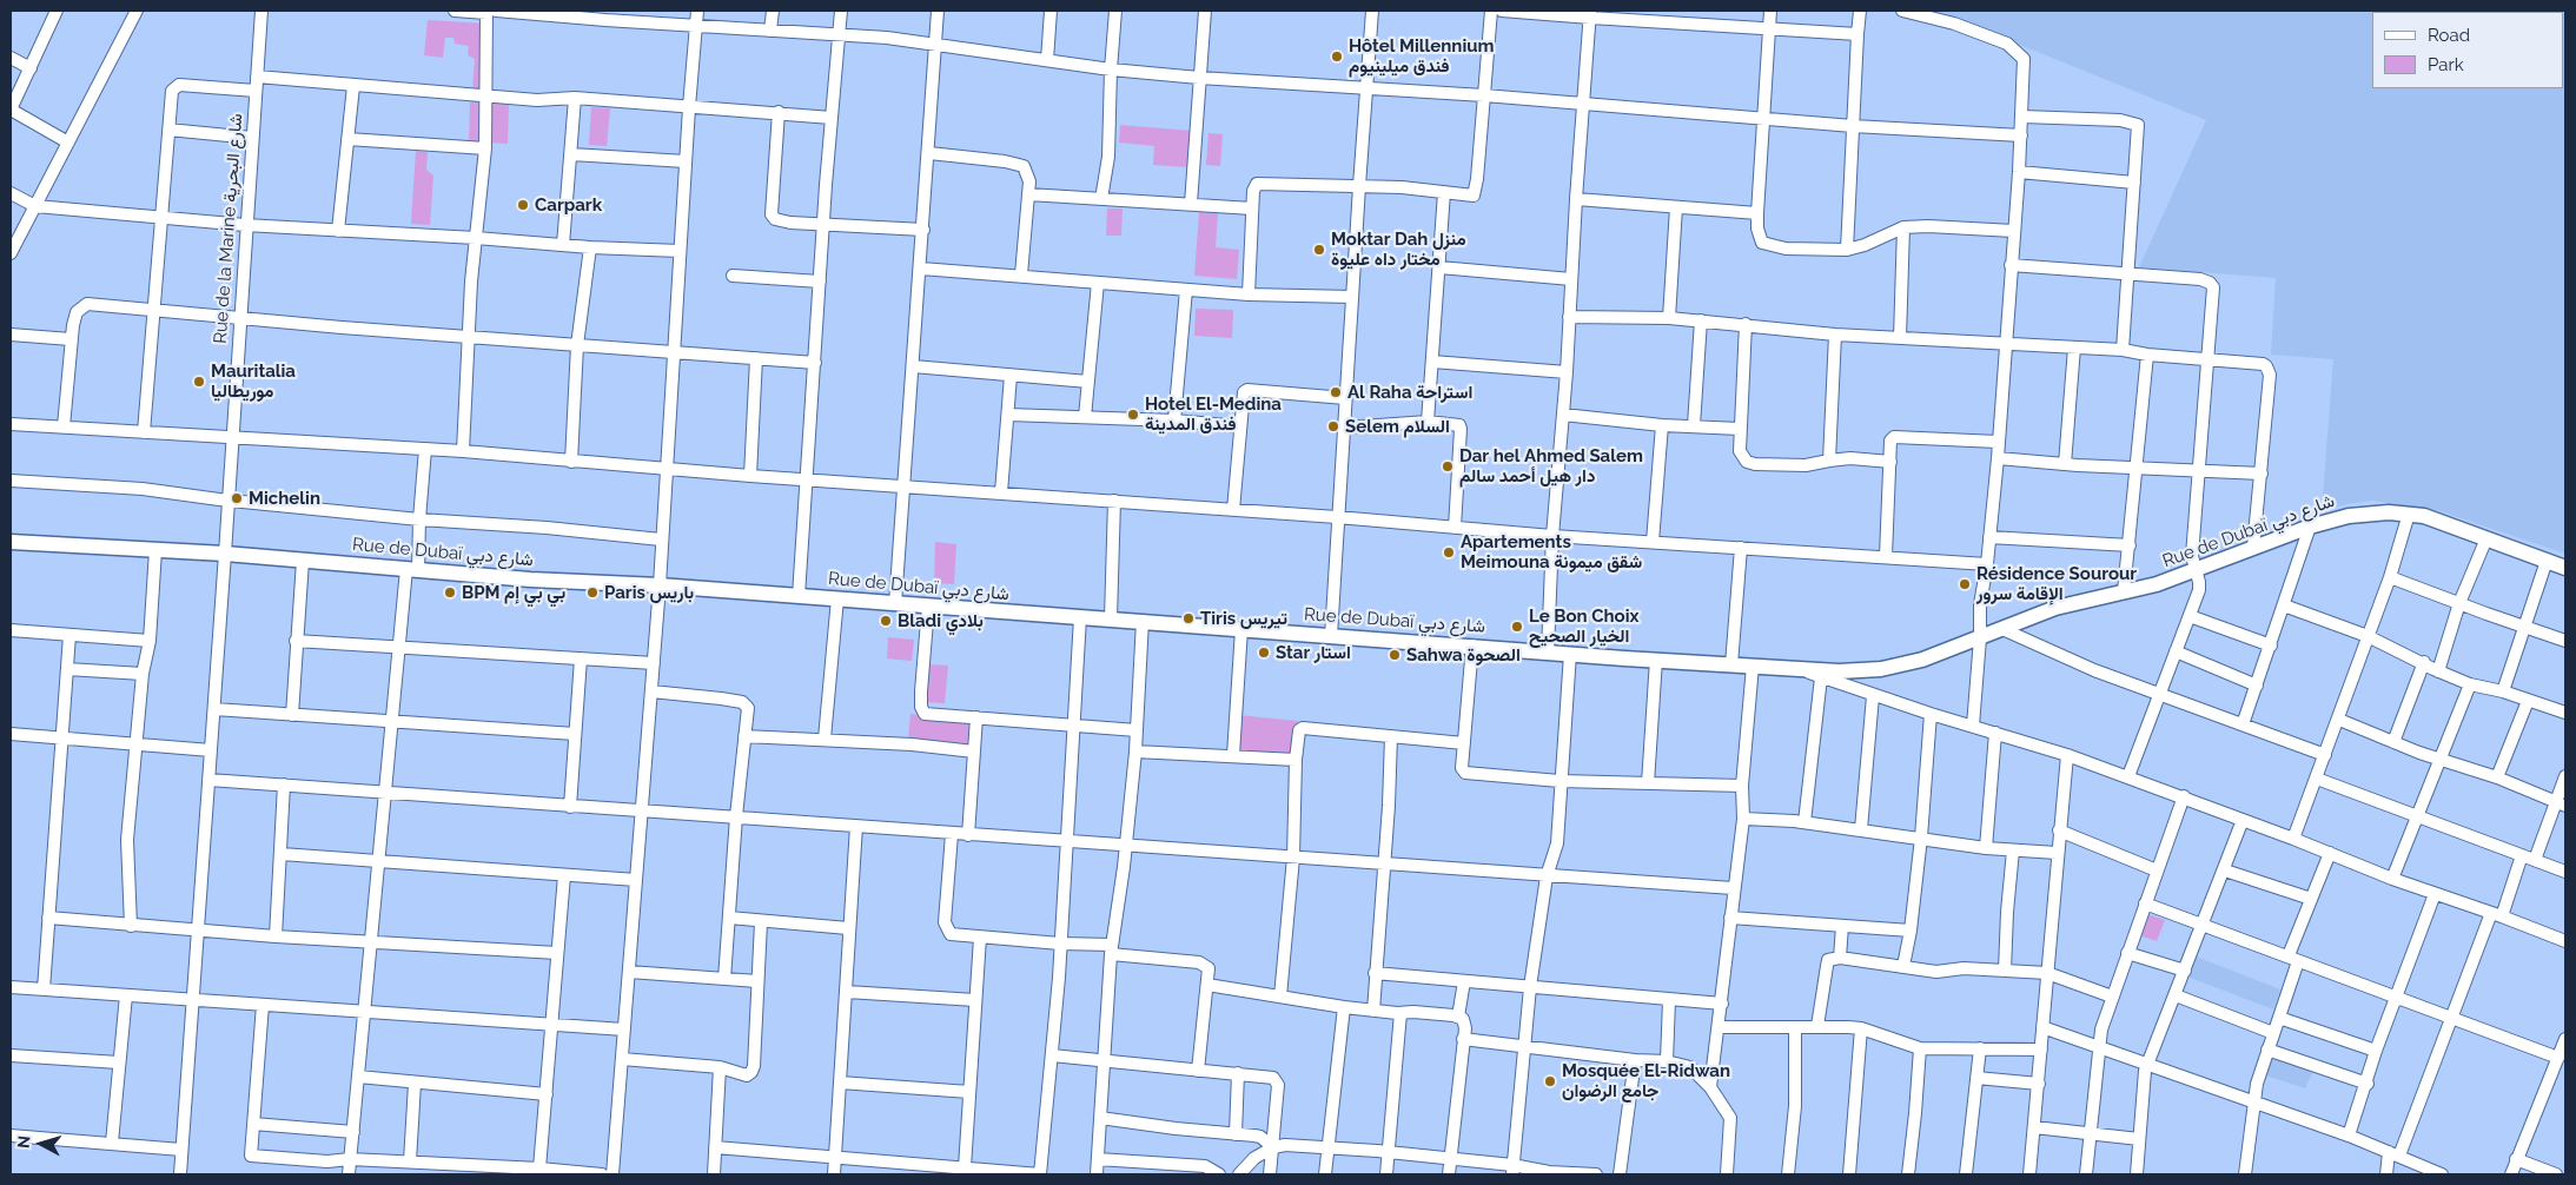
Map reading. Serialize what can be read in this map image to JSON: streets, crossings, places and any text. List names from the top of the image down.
{
  "streets": {
    "street": ["Rue de la Marine شارع البحرية", "Rue de Dubaï شارع دبي"]
  },
  "crossings": [
    ["Rue de la Marine شارع البحرية", "Rue de Dubaï شارع دبي"]
  ],
  "places": [
    "Hôtel Millennium فندق ميلينيوم",
    "Carpark",
    "Moktar Dah منزل مختار داه عليوة",
    "Mauritalia موريطاليا",
    "Al Raha استراحة",
    "Hotel El-Medina فندق المدينة",
    "Selem السلام",
    "Dar hel Ahmed Salem دار هيل أحمد سالم",
    "Michelin",
    "Apartements Meimouna شقق ميمونة",
    "Résidence Sourour الإقامة سرور",
    "BPM بي بي إم",
    "Paris باريس",
    "Tiris تيريس",
    "Bladi بلادي",
    "Le Bon Choix الخيار الصحيح",
    "Star استار",
    "Sahwa الصحوة",
    "Mosquée El-Ridwan جامع الرضوان"
  ],
  "legend": ["Road", "Park"],
  "north": "left"
}
